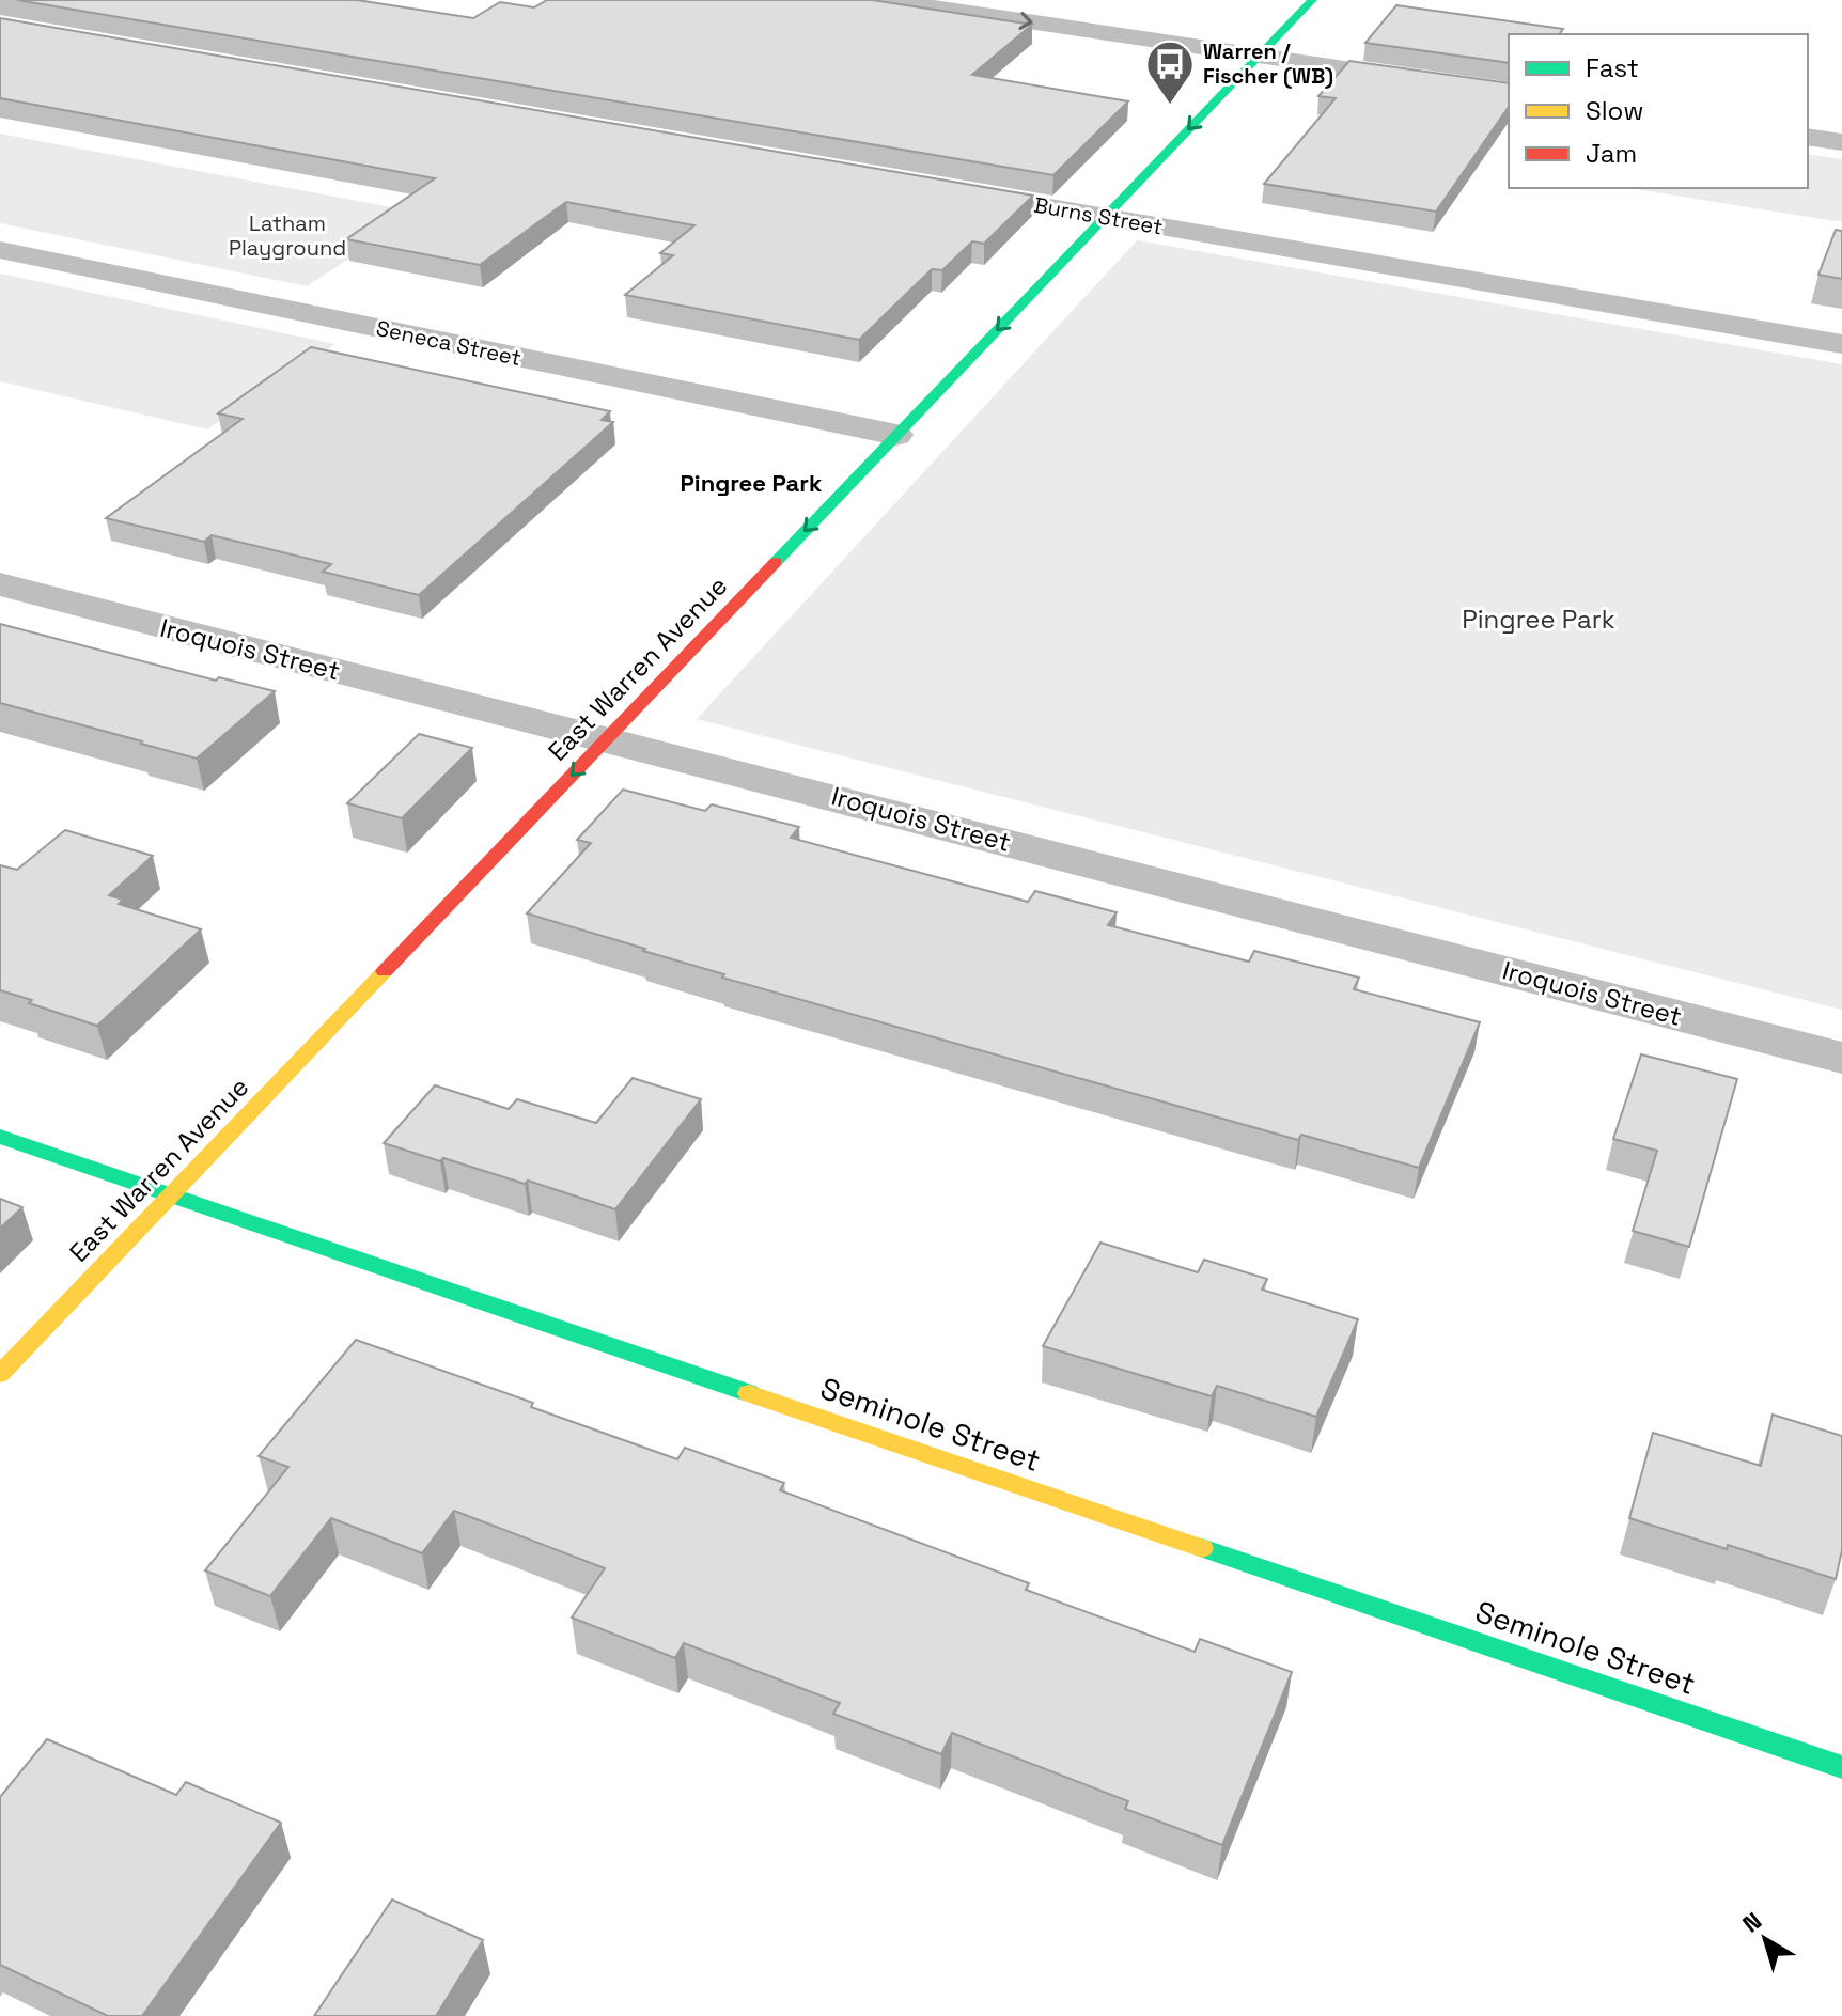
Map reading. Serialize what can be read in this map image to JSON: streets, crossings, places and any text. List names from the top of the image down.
{
  "streets": {
    "main road": ["East Warren Avenue", "Seminole Street"],
    "street": ["Burns Street", "Seneca Street", "Iroquois Street"]
  },
  "crossings": [
    ["Burns Street", "East Warren Avenue"],
    ["Seneca Street", "East Warren Avenue"],
    ["Iroquois Street", "East Warren Avenue"],
    ["East Warren Avenue", "Seminole Street"]
  ],
  "one_way": ["East Warren Avenue"],
  "districts": ["Pingree Park"],
  "parks": ["Latham Playground", "Pingree Park"],
  "places": {
    "bus stop": ["Warren / Fischer (WB)"]
  },
  "legend": ["Fast", "Slow", "Jam"],
  "north": "top left"
}
